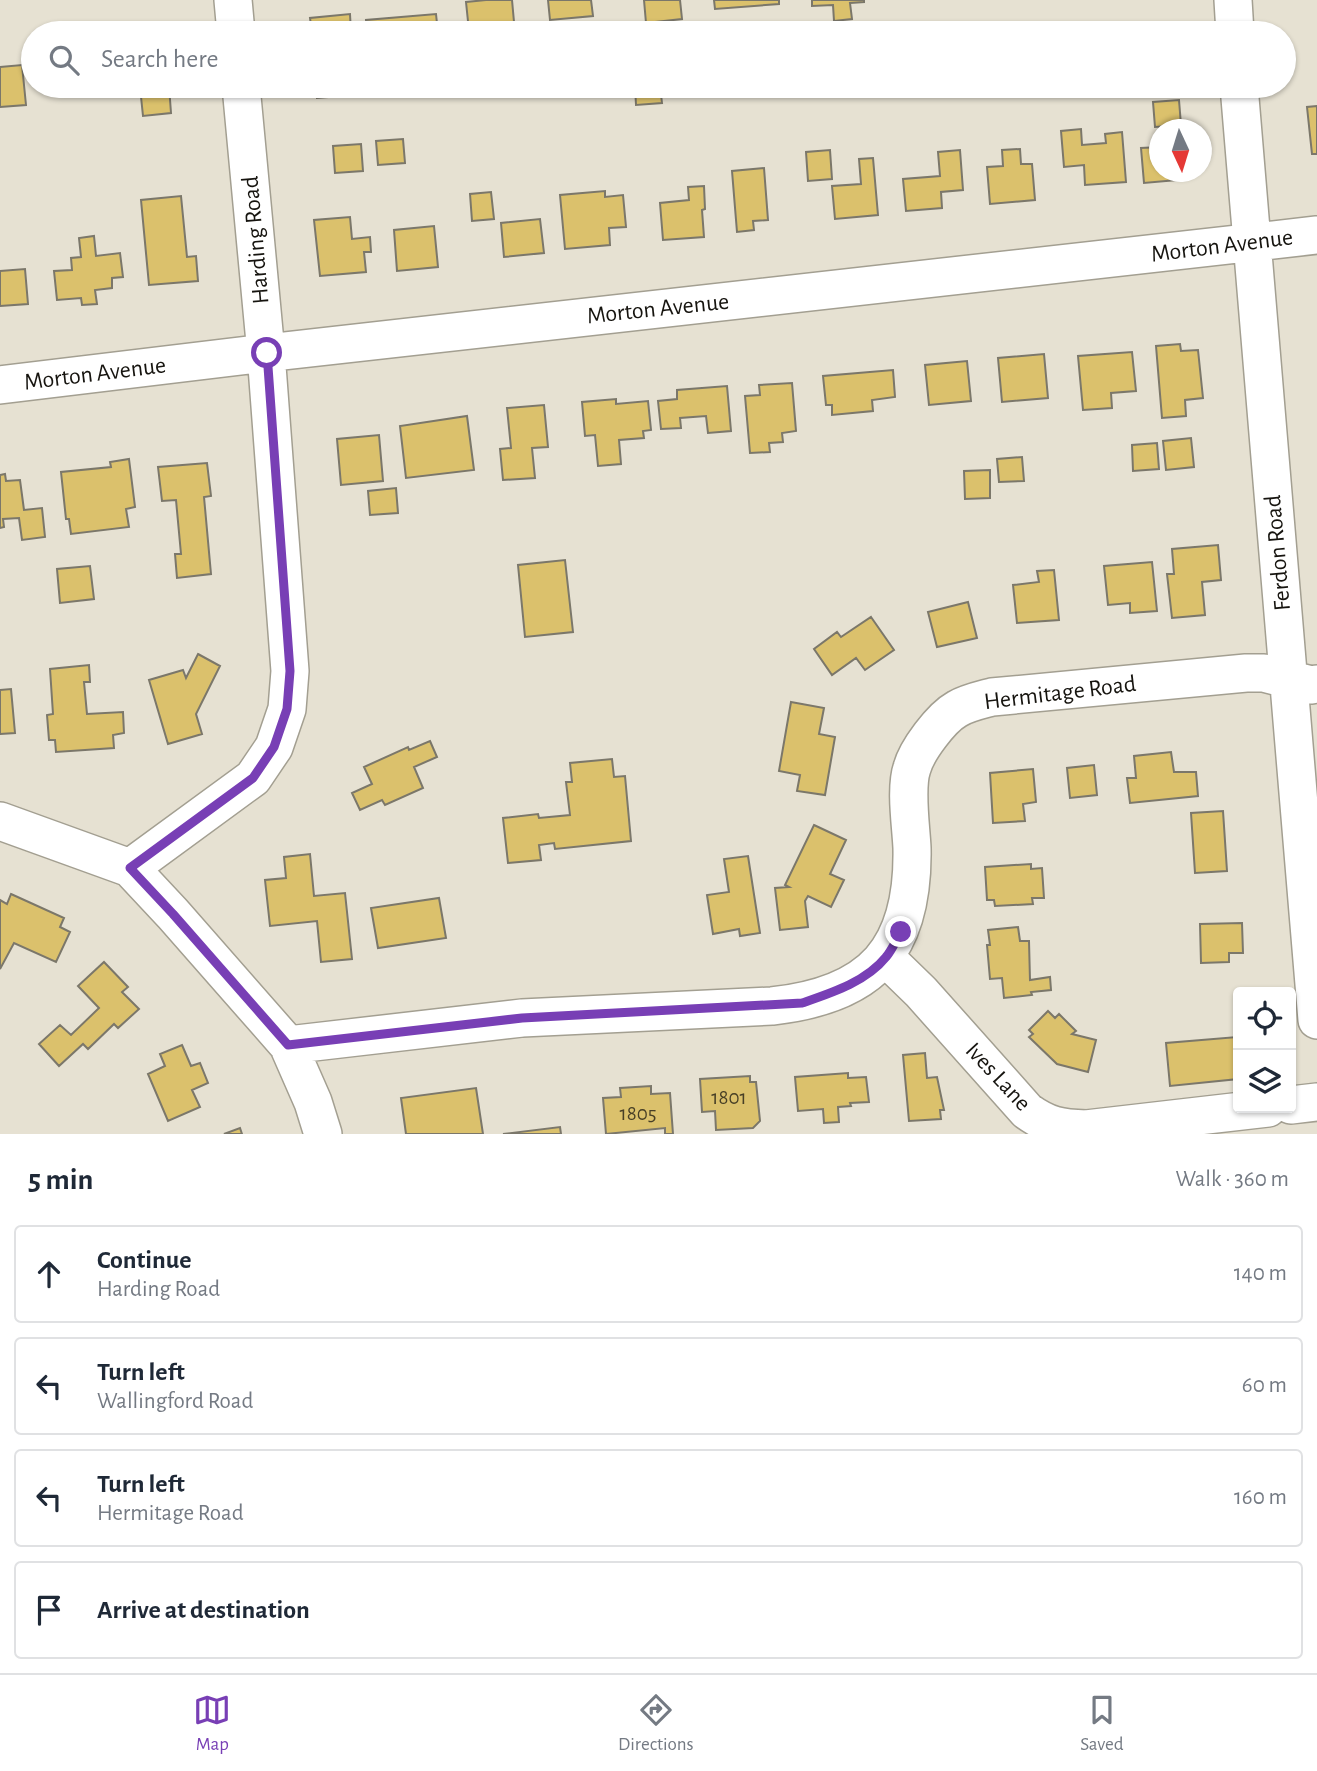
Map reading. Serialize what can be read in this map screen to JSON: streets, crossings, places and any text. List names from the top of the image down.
{
  "streets": {
    "street": [
      "Harding Road",
      "Morton Avenue",
      "Ferdon Road",
      "Hermitage Road",
      "Ives Lane"
    ]
  },
  "crossings": [
    ["Harding Road", "Morton Avenue"],
    ["Morton Avenue", "Ferdon Road"],
    ["Ferdon Road", "Hermitage Road"],
    ["Hermitage Road", "Ives Lane"]
  ],
  "house_numbers": ["1801", "1805"],
  "north": "bottom",
  "page": {
    "search": "Search here",
    "heading": ["5 min", "Walk · 360 m"],
    "list": [
      ["Continue", "Harding Road", "140 m"],
      ["Turn left", "Wallingford Road", "60 m"],
      ["Turn left", "Hermitage Road", "160 m"],
      "Arrive at destination"
    ],
    "nav": ["Map", "Directions", "Saved"]
  }
}
